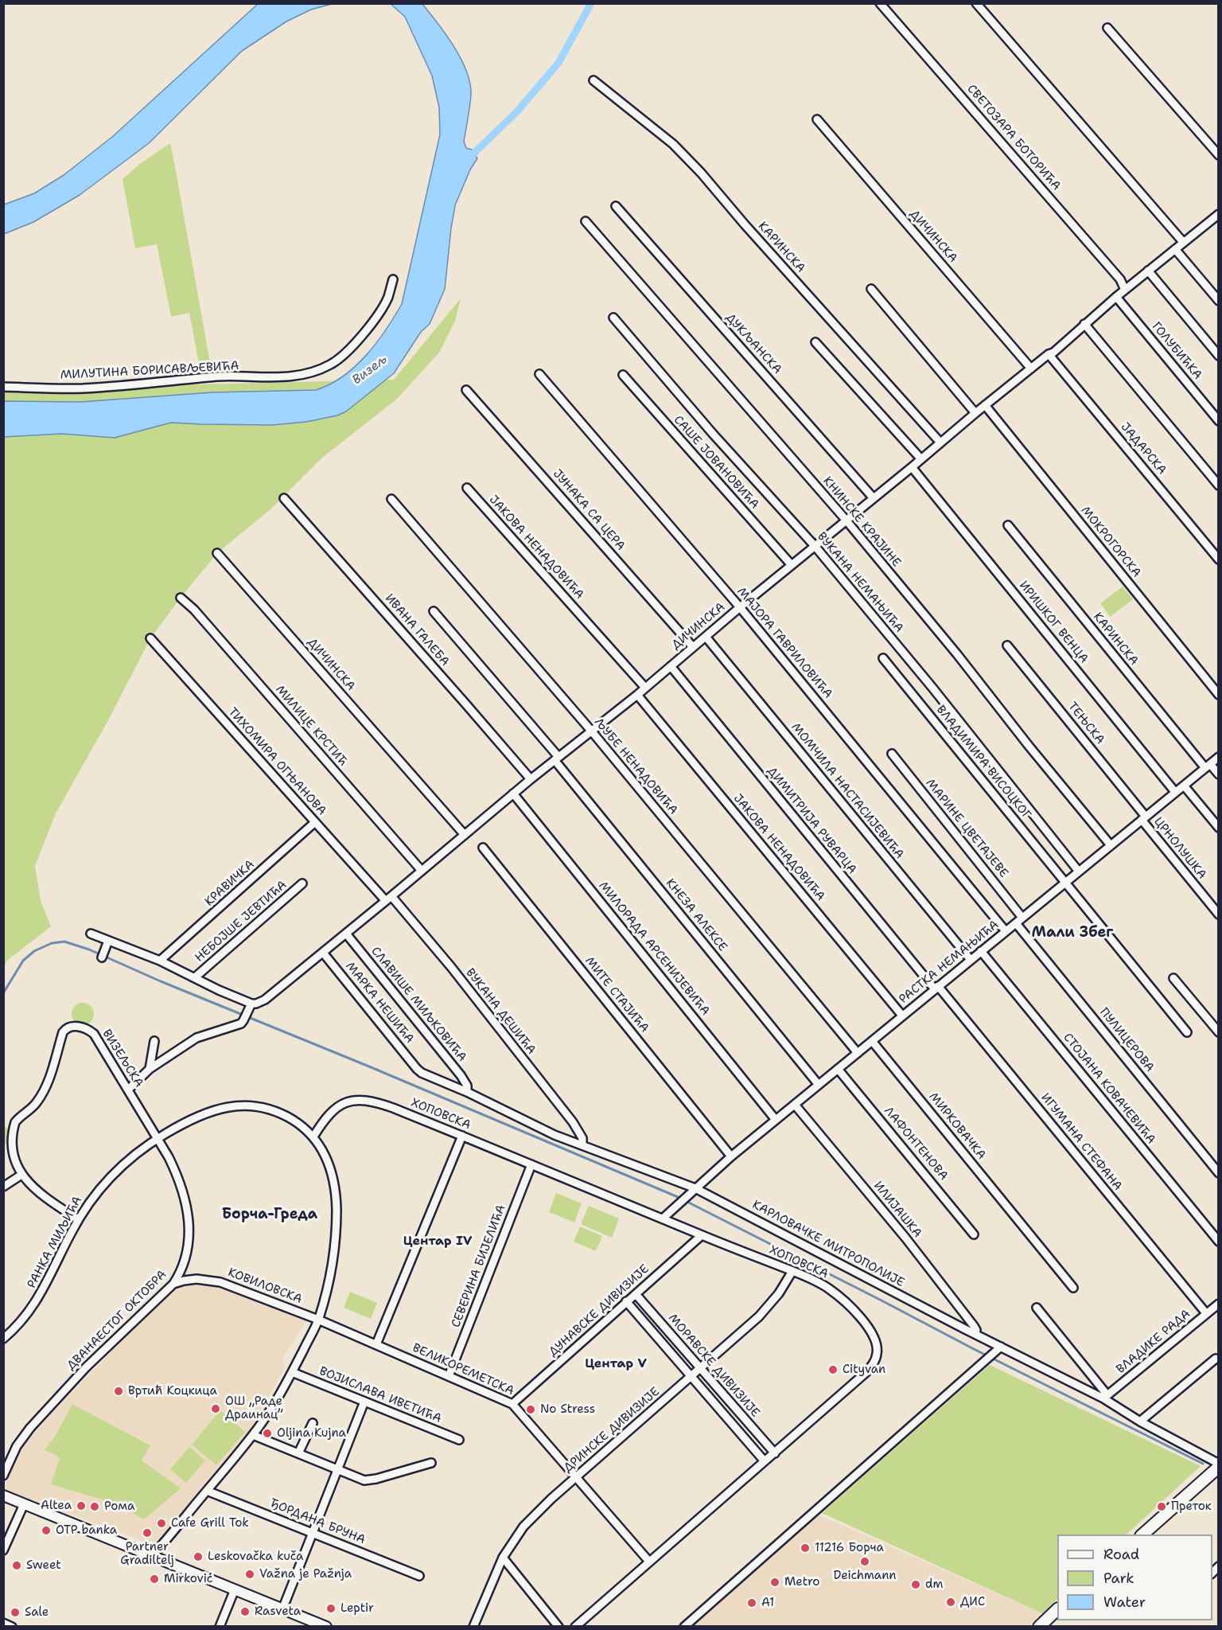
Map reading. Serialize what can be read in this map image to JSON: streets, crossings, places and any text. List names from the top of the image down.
{
  "streets": {
    "street": [
      "СВЕТОЗАРА БОТОРИЋА",
      "ДИЧИНСКА",
      "КАРИНСКА",
      "ДУКЉАНСКА",
      "ГОЛУБИЋКА",
      "МИЛУТИНА БОРИСАВЉЕВИЋА",
      "ЈАДАРСКА",
      "САШЕ ЈОВАНОВИЋА",
      "ЈУНАКА СА ЦЕРА",
      "КНИНСКЕ КРАЈИНЕ",
      "МОКРОГОРСКА",
      "ЈАКОВА НЕНАДОВИЋА",
      "ВУКАНА НЕМАЊИЋА",
      "ИРИШКОГ ВЕНЦА",
      "ИВАНА ГАЛЕБА",
      "МАЈОРА ГАВРИЛОВИЋА",
      "ТЕЊСКА",
      "МИЛИЦЕ КРСТИЋ",
      "ТИХОМИРА ОГЊАНОВА",
      "ВЛАДИМИРА ВИСОЦКОГ",
      "ЉУБЕ НЕНАДОВИЋА",
      "МОМЧИЛА НАСТАСИЈЕВИЋА",
      "ДИМИТРИЈА РУВАРЦА",
      "МАРИНЕ ЦВЕТАЈЕВЕ",
      "ЦРНОЛУШКА",
      "КРАВИЧКА",
      "КНЕЗА АЛЕКСЕ",
      "НЕБОЈШЕ ЈЕВТИЋА",
      "МИЛОРАДА АРСЕНИЈЕВИЋА",
      "РАСТКА НЕМАЊИЋА",
      "МИТЕ СТАЈИЋА",
      "МАРКА НЕШИЋА",
      "СЛАВИШЕ МИЉКОВИЋА",
      "ВУКАНА ДЕШИЋА",
      "ПУЛИЦЕРОВА",
      "ВИЗЕЉСКА",
      "СТОЈАНА КОВАЧЕВИЋА",
      "ХОПОВСКА",
      "МИРКОВАЧКА",
      "ИГУМАНА СТЕФАНА",
      "ЛАФОНТЕНОВА",
      "ИЛИЈАШКА",
      "РАНКА МИЉИЋА",
      "КАРЛОВАЧКЕ МИТРОПОЛИЈЕ",
      "СЕВЕРИНА БИЈЕЛИЋА",
      "КОВИЛОВСКА",
      "ДУНАВСКЕ ДИВИЗИЈЕ",
      "ДВАНАЕСТОГ ОКТОБРА",
      "ВЛАДИКЕ РАДА",
      "МОРАВСКЕ ДИВИЗИЈЕ",
      "ВЕЛИКОРЕМЕТСКА",
      "ВОЈИСЛАВА ИВЕТИЋА",
      "ДРИНСКЕ ДИВИЗИЈЕ",
      "ЂОРДАНА БРУНА"
    ]
  },
  "crossings": [
    ["СВЕТОЗАРА БОТОРИЋА", "ДИЧИНСКА"],
    ["ДИЧИНСКА", "КАРИНСКА"],
    ["ДИЧИНСКА", "ДУКЉАНСКА"],
    ["ДИЧИНСКА", "ГОЛУБИЋКА"],
    ["ДИЧИНСКА", "ЈАДАРСКА"],
    ["ДИЧИНСКА", "САШЕ ЈОВАНОВИЋА"],
    ["ДИЧИНСКА", "ЈУНАКА СА ЦЕРА"],
    ["ДИЧИНСКА", "КНИНСКЕ КРАЈИНЕ"],
    ["ДИЧИНСКА", "МОКРОГОРСКА"],
    ["ДИЧИНСКА", "ЈАКОВА НЕНАДОВИЋА"],
    ["ДИЧИНСКА", "ВУКАНА НЕМАЊИЋА"],
    ["ДИЧИНСКА", "ИРИШКОГ ВЕНЦА"],
    ["ДИЧИНСКА", "ИВАНА ГАЛЕБА"],
    ["ДИЧИНСКА", "МАЈОРА ГАВРИЛОВИЋА"],
    ["ДИЧИНСКА", "МИЛИЦЕ КРСТИЋ"],
    ["ДИЧИНСКА", "ТИХОМИРА ОГЊАНОВА"],
    ["ДИЧИНСКА", "ЉУБЕ НЕНАДОВИЋА"],
    ["ДИЧИНСКА", "МОМЧИЛА НАСТАСИЈЕВИЋА"],
    ["ДИЧИНСКА", "ДИМИТРИЈА РУВАРЦА"],
    ["ДИЧИНСКА", "КНЕЗА АЛЕКСЕ"],
    ["ДИЧИНСКА", "МИЛОРАДА АРСЕНИЈЕВИЋА"],
    ["ДИЧИНСКА", "МАРКА НЕШИЋА"],
    ["ДИЧИНСКА", "СЛАВИШЕ МИЉКОВИЋА"],
    ["ДИЧИНСКА", "ВУКАНА ДЕШИЋА"],
    ["КАРИНСКА", "РАСТКА НЕМАЊИЋА"],
    ["КНИНСКЕ КРАЈИНЕ", "РАСТКА НЕМАЊИЋА"],
    ["ЈАКОВА НЕНАДОВИЋА", "РАСТКА НЕМАЊИЋА"],
    ["ВУКАНА НЕМАЊИЋА", "РАСТКА НЕМАЊИЋА"],
    ["ИРИШКОГ ВЕНЦА", "РАСТКА НЕМАЊИЋА"],
    ["МАЈОРА ГАВРИЛОВИЋА", "РАСТКА НЕМАЊИЋА"],
    ["ТЕЊСКА", "ЦРНОЛУШКА"],
    ["ТЕЊСКА", "РАСТКА НЕМАЊИЋА"],
    ["ТИХОМИРА ОГЊАНОВА", "КРАВИЧКА"],
    ["ТИХОМИРА ОГЊАНОВА", "ВУКАНА ДЕШИЋА"],
    ["ВЛАДИМИРА ВИСОЦКОГ", "РАСТКА НЕМАЊИЋА"],
    ["ЉУБЕ НЕНАДОВИЋА", "РАСТКА НЕМАЊИЋА"],
    ["МОМЧИЛА НАСТАСИЈЕВИЋА", "РАСТКА НЕМАЊИЋА"],
    ["ДИМИТРИЈА РУВАРЦА", "РАСТКА НЕМАЊИЋА"],
    ["ДИМИТРИЈА РУВАРЦА", "ИГУМАНА СТЕФАНА"],
    ["МАРИНЕ ЦВЕТАЈЕВЕ", "РАСТКА НЕМАЊИЋА"],
    ["ЦРНОЛУШКА", "РАСТКА НЕМАЊИЋА"],
    ["КНЕЗА АЛЕКСЕ", "РАСТКА НЕМАЊИЋА"],
    ["МИЛОРАДА АРСЕНИЈЕВИЋА", "РАСТКА НЕМАЊИЋА"],
    ["РАСТКА НЕМАЊИЋА", "МИТЕ СТАЈИЋА"],
    ["РАСТКА НЕМАЊИЋА", "ПУЛИЦЕРОВА"],
    ["РАСТКА НЕМАЊИЋА", "СТОЈАНА КОВАЧЕВИЋА"],
    ["РАСТКА НЕМАЊИЋА", "ХОПОВСКА"],
    ["РАСТКА НЕМАЊИЋА", "МИРКОВАЧКА"],
    ["РАСТКА НЕМАЊИЋА", "ИГУМАНА СТЕФАНА"],
    ["РАСТКА НЕМАЊИЋА", "ЛАФОНТЕНОВА"],
    ["РАСТКА НЕМАЊИЋА", "ИЛИЈАШКА"],
    ["РАСТКА НЕМАЊИЋА", "КАРЛОВАЧКЕ МИТРОПОЛИЈЕ"],
    ["МАРКА НЕШИЋА", "КАРЛОВАЧКЕ МИТРОПОЛИЈЕ"],
    ["СЛАВИШЕ МИЉКОВИЋА", "КАРЛОВАЧКЕ МИТРОПОЛИЈЕ"],
    ["ВУКАНА ДЕШИЋА", "КАРЛОВАЧКЕ МИТРОПОЛИЈЕ"],
    ["ВИЗЕЉСКА", "РАНКА МИЉИЋА"],
    ["ВИЗЕЉСКА", "ДВАНАЕСТОГ ОКТОБРА"],
    ["ХОПОВСКА", "РАНКА МИЉИЋА"],
    ["ХОПОВСКА", "СЕВЕРИНА БИЈЕЛИЋА"],
    ["ХОПОВСКА", "ДУНАВСКЕ ДИВИЗИЈЕ"],
    ["ХОПОВСКА", "МОРАВСКЕ ДИВИЗИЈЕ"],
    ["ХОПОВСКА", "ВЕЛИКОРЕМЕТСКА"],
    ["ХОПОВСКА", "ДРИНСКЕ ДИВИЗИЈЕ"],
    ["ИГУМАНА СТЕФАНА", "ВЛАДИКЕ РАДА"],
    ["ИЛИЈАШКА", "КАРЛОВАЧКЕ МИТРОПОЛИЈЕ"],
    ["РАНКА МИЉИЋА", "КОВИЛОВСКА"],
    ["РАНКА МИЉИЋА", "ДВАНАЕСТОГ ОКТОБРА"],
    ["РАНКА МИЉИЋА", "ВЕЛИКОРЕМЕТСКА"],
    ["РАНКА МИЉИЋА", "ВОЈИСЛАВА ИВЕТИЋА"],
    ["РАНКА МИЉИЋА", "ЂОРДАНА БРУНА"],
    ["КАРЛОВАЧКЕ МИТРОПОЛИЈЕ", "ВЛАДИКЕ РАДА"],
    ["СЕВЕРИНА БИЈЕЛИЋА", "ВЕЛИКОРЕМЕТСКА"],
    ["КОВИЛОВСКА", "ДВАНАЕСТОГ ОКТОБРА"],
    ["КОВИЛОВСКА", "ВЕЛИКОРЕМЕТСКА"],
    ["ДУНАВСКЕ ДИВИЗИЈЕ", "МОРАВСКЕ ДИВИЗИЈЕ"],
    ["ДУНАВСКЕ ДИВИЗИЈЕ", "ВЕЛИКОРЕМЕТСКА"],
    ["МОРАВСКЕ ДИВИЗИЈЕ", "ДРИНСКЕ ДИВИЗИЈЕ"],
    ["ВЕЛИКОРЕМЕТСКА", "ДРИНСКЕ ДИВИЗИЈЕ"]
  ],
  "districts": [
    "Мали Збег",
    "Борча-Греда",
    "Центар IV",
    "Центар V"
  ],
  "water": ["Визељ"],
  "places": [
    "Cityvan",
    "Вртић Коцкица",
    "ОШ „Раде Драинац”",
    "No Stress",
    "Oljina Kujna",
    "Altea",
    "Рома",
    "Преток",
    "Cafe Grill Tok",
    "OTP banka",
    "Partner Gradiltelj",
    "11216 Борча",
    "Leskovačka kuča",
    "Deichmann",
    "Sweet",
    "Važna je Pažnja",
    "Mirković",
    "Metro",
    "dm",
    "ДИС",
    "A1",
    "Leptir",
    "Rasveta",
    "Sale"
  ],
  "legend": ["Road", "Park", "Water"]
}
